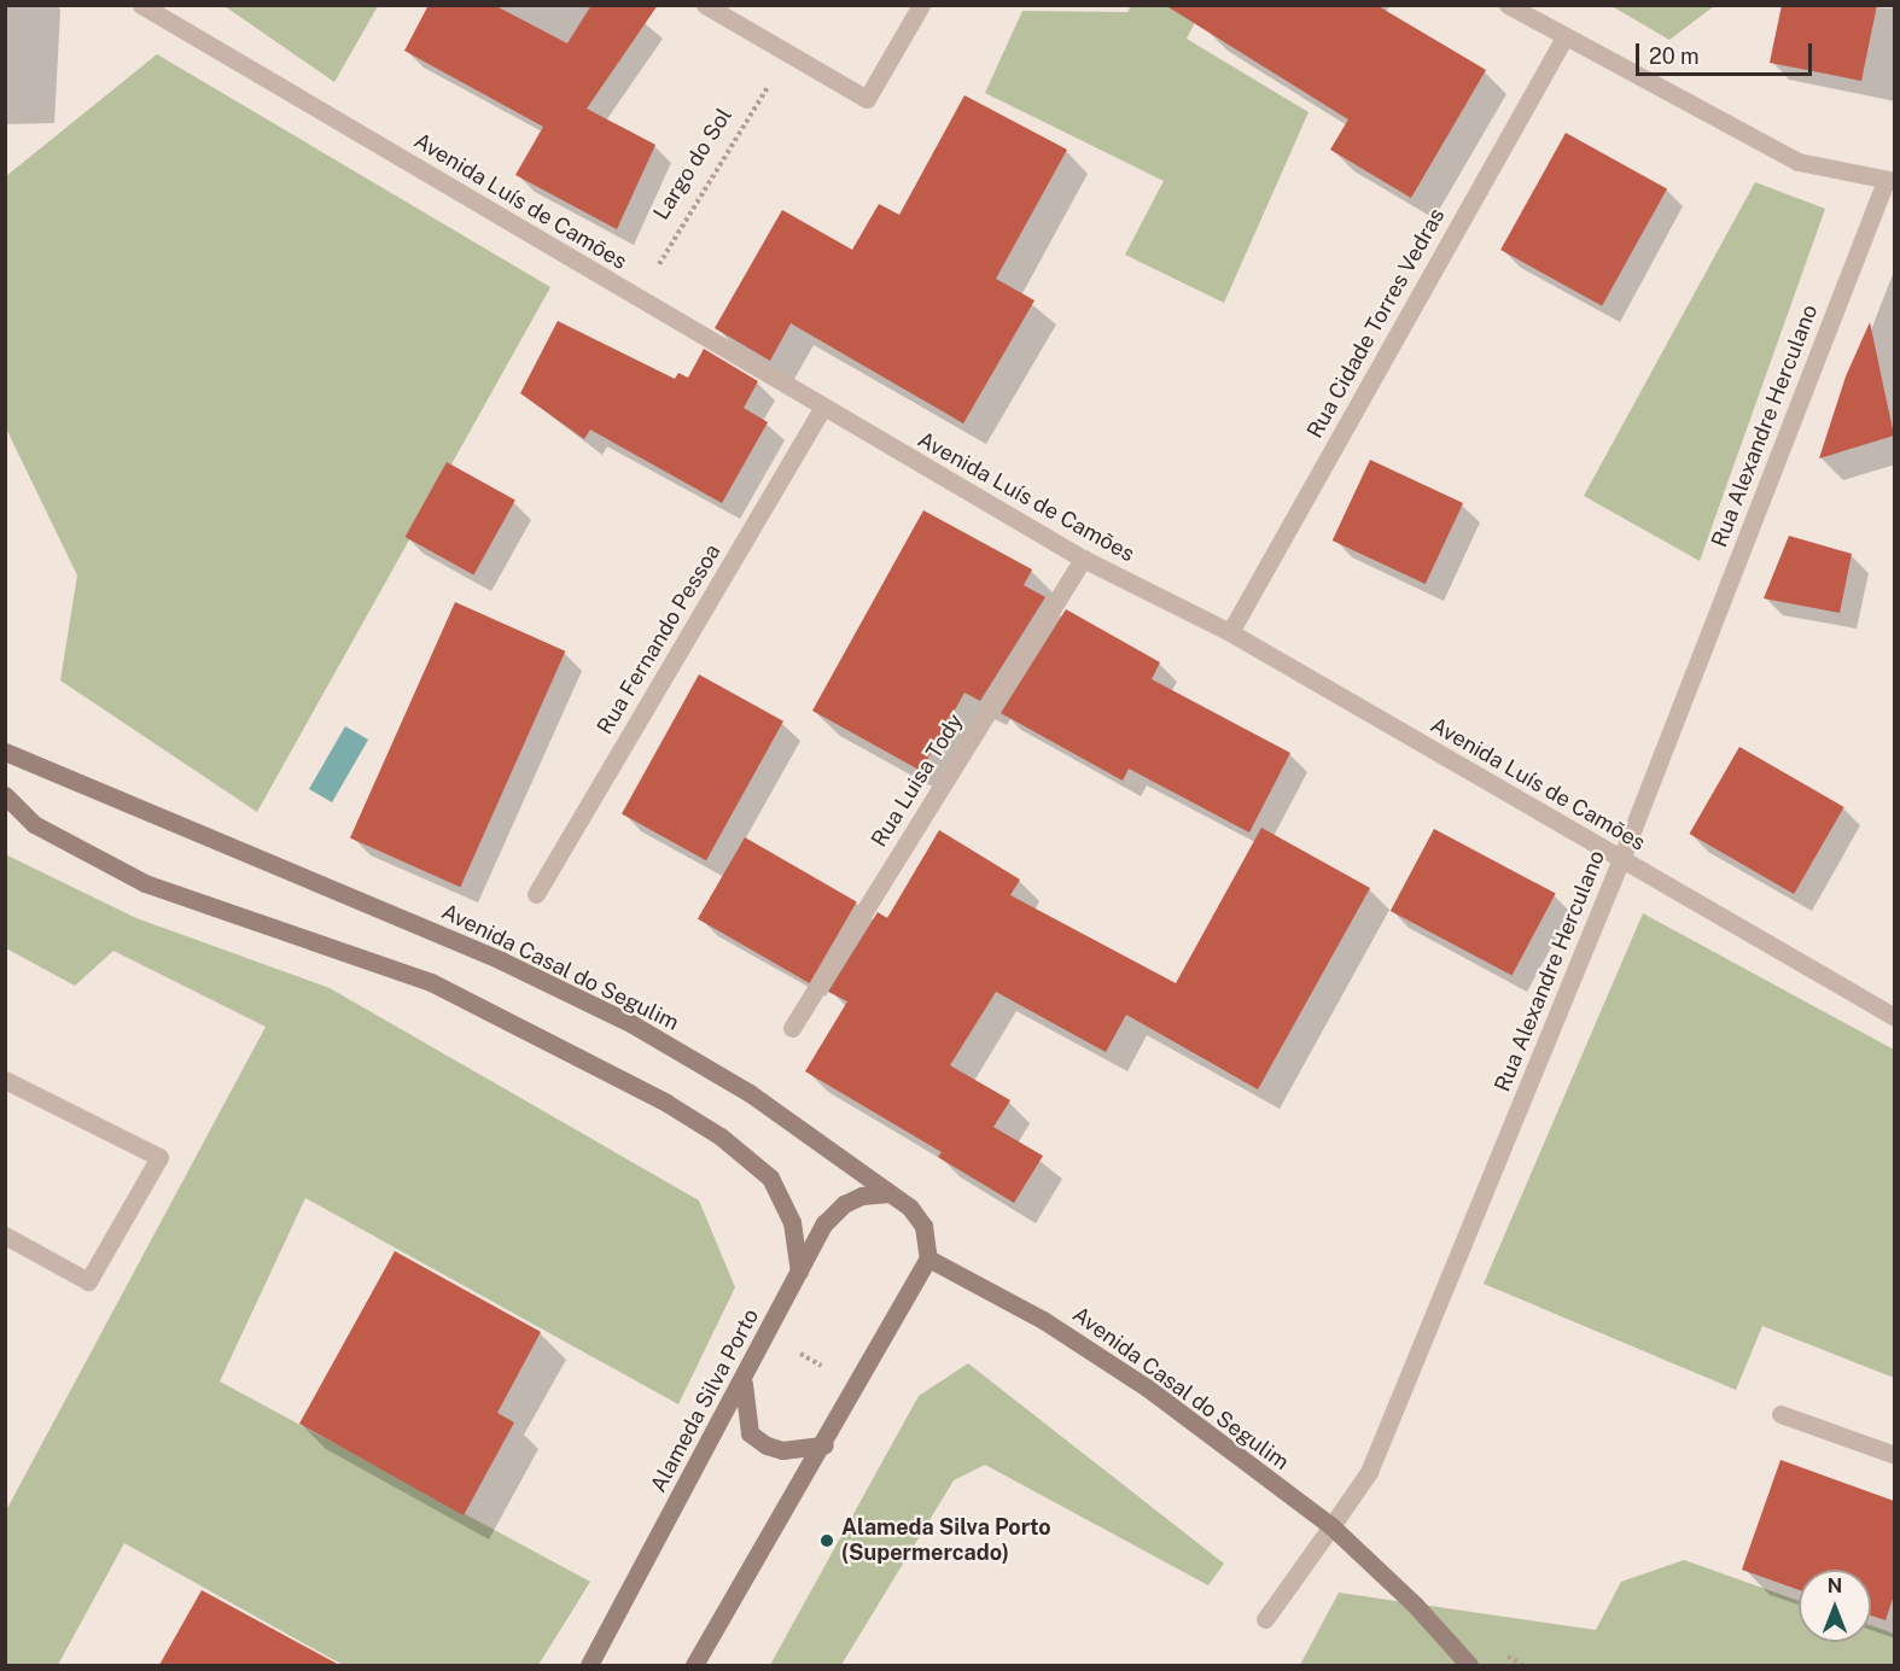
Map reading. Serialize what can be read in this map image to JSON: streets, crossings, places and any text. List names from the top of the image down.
{
  "streets": {
    "street": [
      "Avenida Luís de Camões",
      "Rua Cidade Torres Vedras",
      "Rua Alexandre Herculano",
      "Rua Fernando Pessoa",
      "Rua Luisa Tody",
      "Avenida Casal do Segulim",
      "Alameda Silva Porto"
    ],
    "path": ["Largo do Sol"]
  },
  "crossings": [
    ["Largo do Sol", "Avenida Luís de Camões"],
    ["Avenida Luís de Camões", "Rua Cidade Torres Vedras"],
    ["Avenida Luís de Camões", "Rua Alexandre Herculano"],
    ["Avenida Luís de Camões", "Rua Fernando Pessoa"],
    ["Avenida Luís de Camões", "Rua Luisa Tody"],
    ["Rua Alexandre Herculano", "Avenida Casal do Segulim"],
    ["Avenida Casal do Segulim", "Alameda Silva Porto"]
  ],
  "places": ["Alameda Silva Porto (Supermercado)"],
  "scale_bar": "20 m",
  "north": "top"
}
